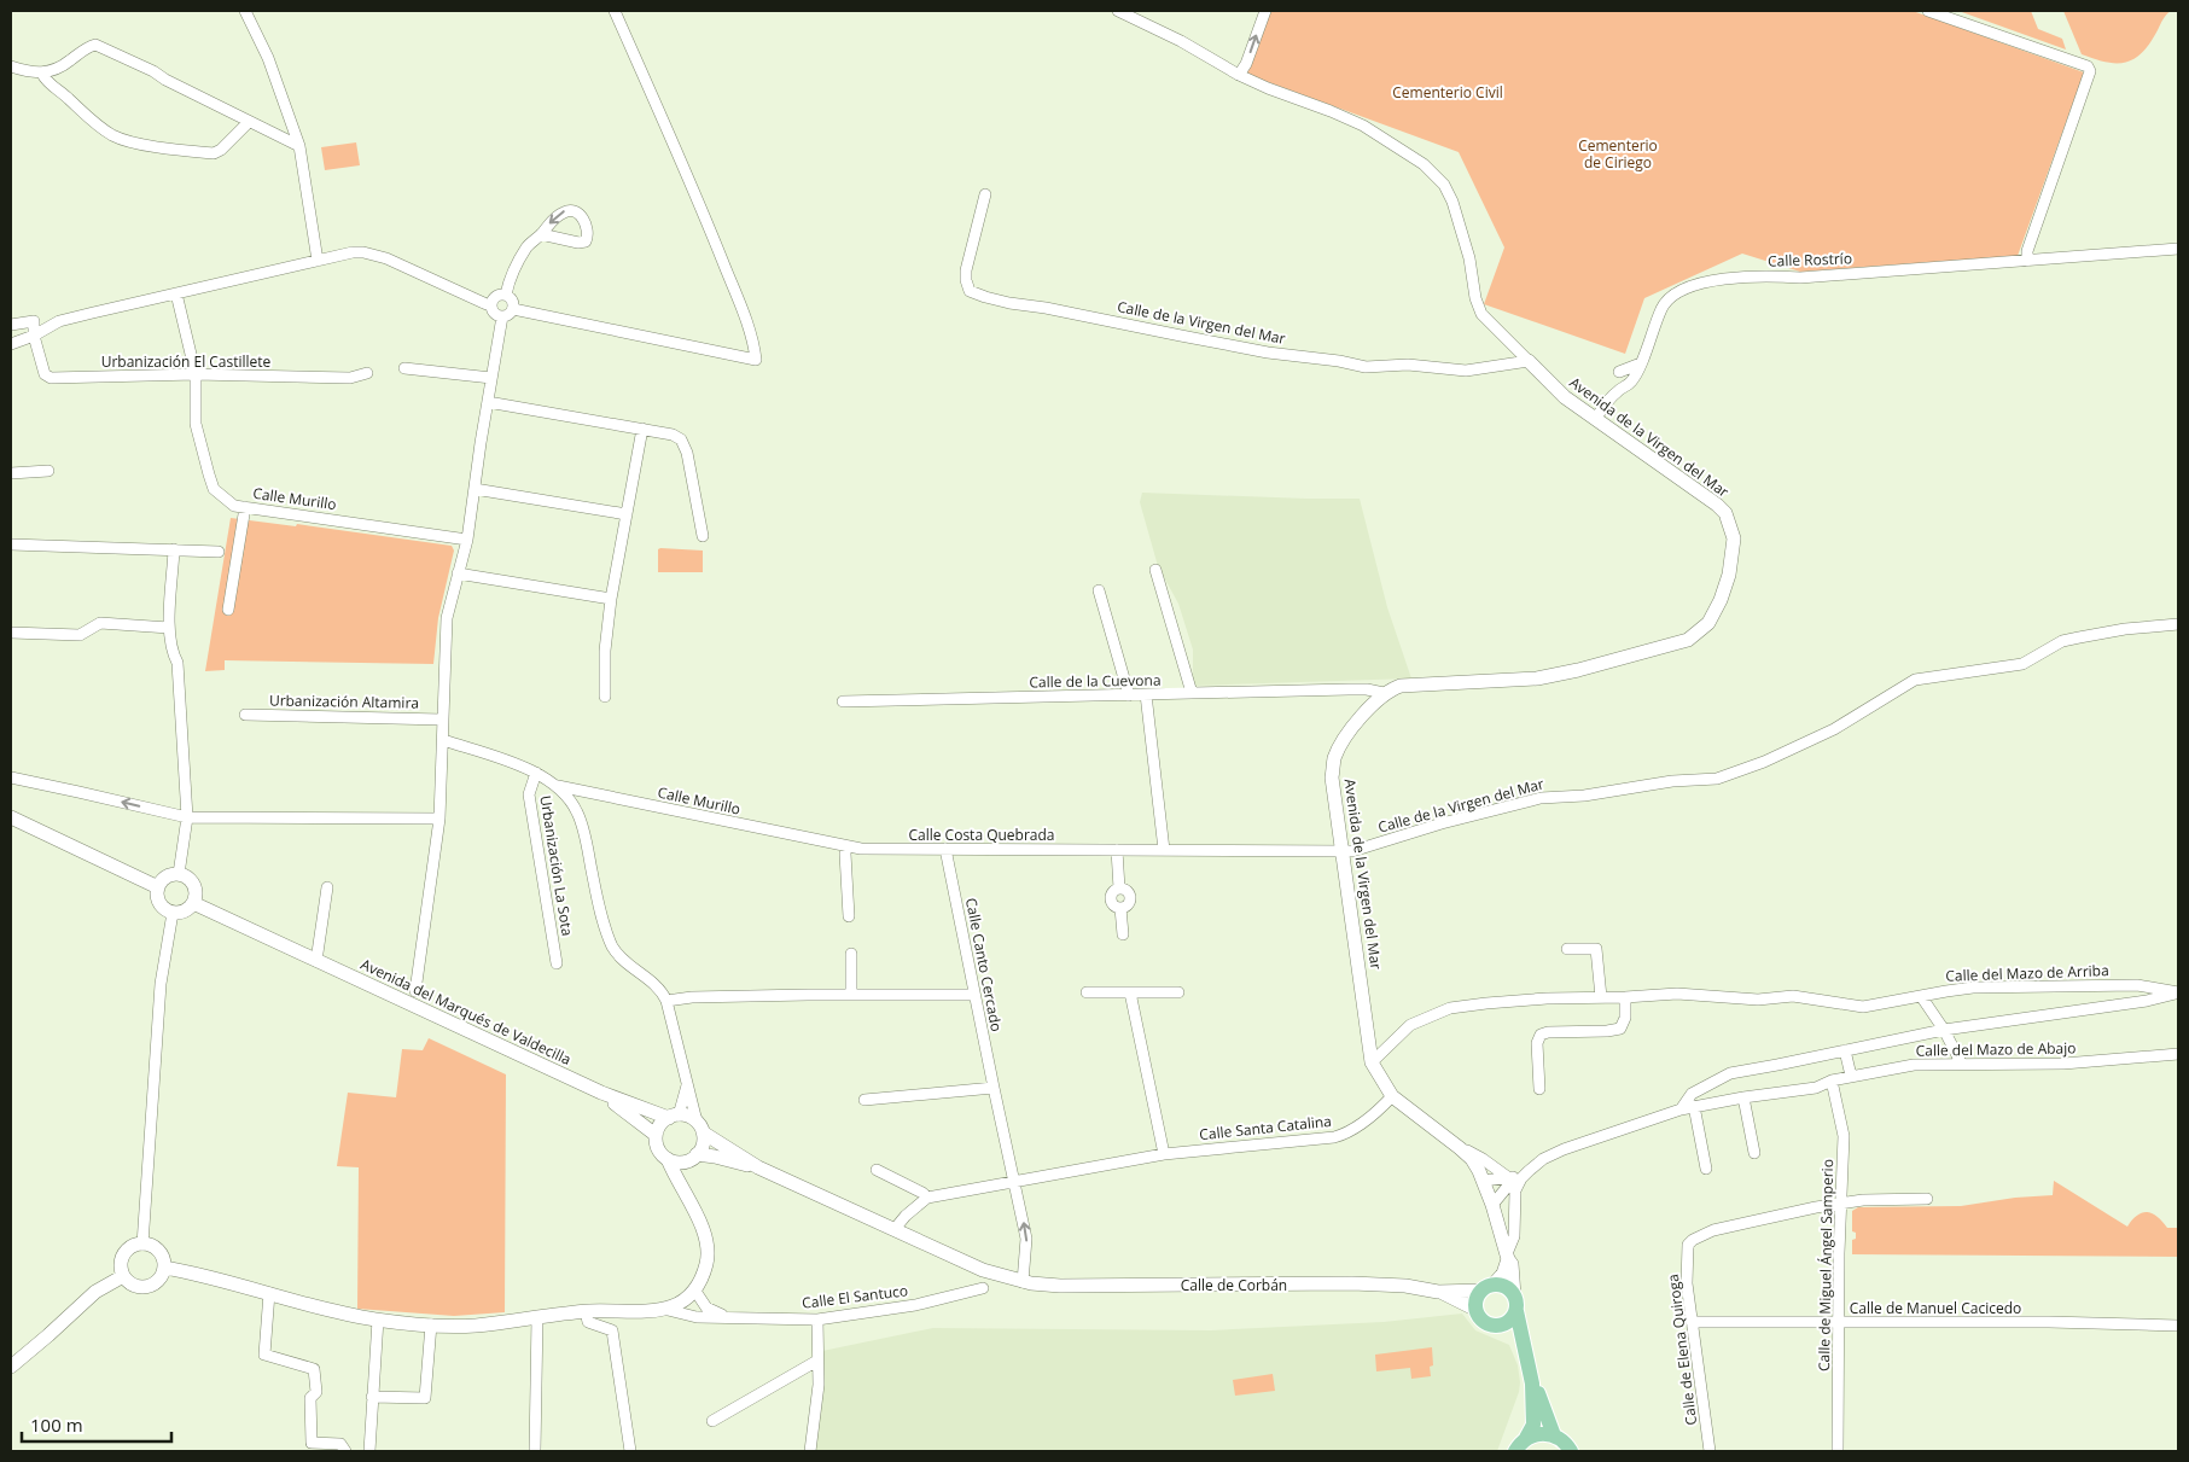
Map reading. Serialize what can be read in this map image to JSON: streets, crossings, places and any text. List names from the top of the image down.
{
  "streets": {
    "main road": ["Avenida de la Virgen del Mar", "Avenida del Marqués de Valdecilla", "Calle de Corbán"],
    "street": [
      "Calle Rostrío",
      "Calle de la Virgen del Mar",
      "Urbanización El Castillete",
      "Calle Murillo",
      "Calle de la Cuevona",
      "Urbanización Altamira",
      "Calle Costa Quebrada",
      "Urbanización La Sota",
      "Calle Canto Cercado",
      "Calle del Mazo de Arriba",
      "Calle del Mazo de Abajo",
      "Calle Santa Catalina",
      "Calle de Miguel Ángel Samperio",
      "Calle El Santuco",
      "Calle de Manuel Cacicedo",
      "Calle de Elena Quiroga"
    ]
  },
  "crossings": [
    ["Calle Rostrío", "Avenida de la Virgen del Mar"],
    ["Calle de la Virgen del Mar", "Avenida de la Virgen del Mar"],
    ["Calle de la Virgen del Mar", "Calle Costa Quebrada"],
    ["Urbanización El Castillete", "Calle Murillo"],
    ["Avenida de la Virgen del Mar", "Calle de la Cuevona"],
    ["Avenida de la Virgen del Mar", "Calle Costa Quebrada"],
    ["Avenida de la Virgen del Mar", "Calle del Mazo de Arriba"],
    ["Avenida de la Virgen del Mar", "Calle del Mazo de Abajo"],
    ["Avenida de la Virgen del Mar", "Calle Santa Catalina"],
    ["Avenida de la Virgen del Mar", "Calle de Corbán"],
    ["Calle Murillo", "Calle Costa Quebrada"],
    ["Calle Murillo", "Urbanización La Sota"],
    ["Calle Murillo", "Avenida del Marqués de Valdecilla"],
    ["Calle Costa Quebrada", "Calle Canto Cercado"],
    ["Calle Canto Cercado", "Calle Santa Catalina"],
    ["Calle Canto Cercado", "Calle de Corbán"],
    ["Calle del Mazo de Arriba", "Calle del Mazo de Abajo"],
    ["Calle del Mazo de Abajo", "Calle de Miguel Ángel Samperio"],
    ["Calle de Miguel Ángel Samperio", "Calle de Manuel Cacicedo"],
    ["Calle de Miguel Ángel Samperio", "Calle de Elena Quiroga"],
    ["Calle de Manuel Cacicedo", "Calle de Elena Quiroga"]
  ],
  "parks": ["Cementerio Civil", "Cementerio de Ciriego"],
  "scale_bar": "100 m"
}
